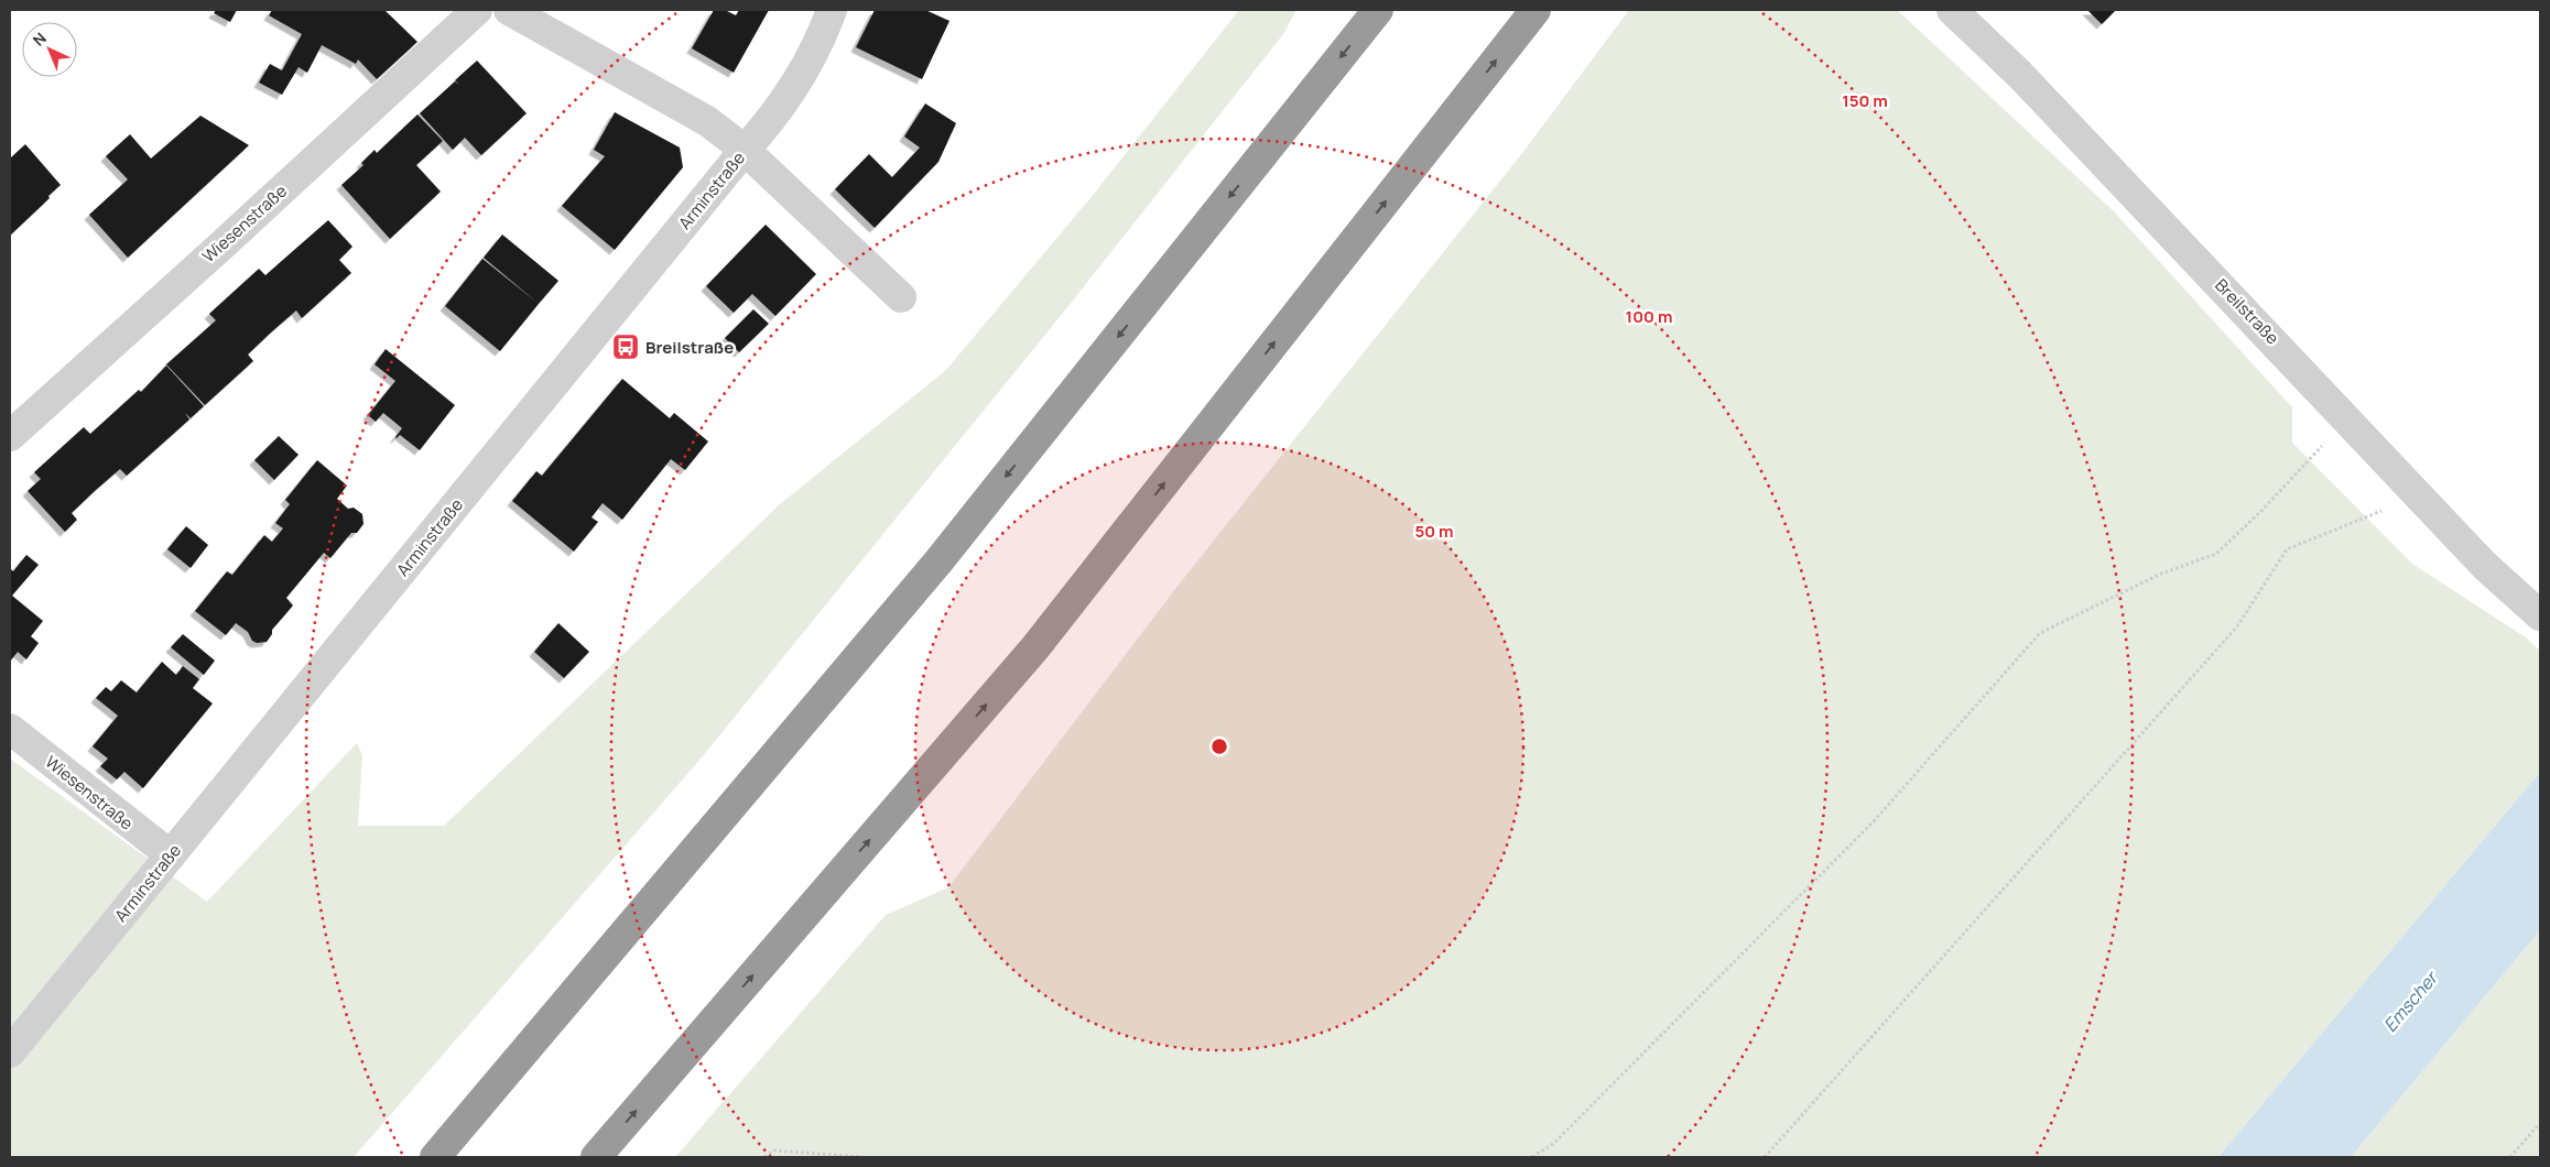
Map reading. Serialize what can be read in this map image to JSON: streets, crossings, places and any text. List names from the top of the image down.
{
  "streets": {
    "street": ["Arminstraße", "Wiesenstraße", "Breilstraße"]
  },
  "crossings": [
    ["Arminstraße", "Wiesenstraße"]
  ],
  "water": ["Emscher"],
  "places": {
    "bus stop": ["Breilstraße"]
  },
  "north": "top left",
  "rings": ["150 m", "100 m", "50 m"]
}
